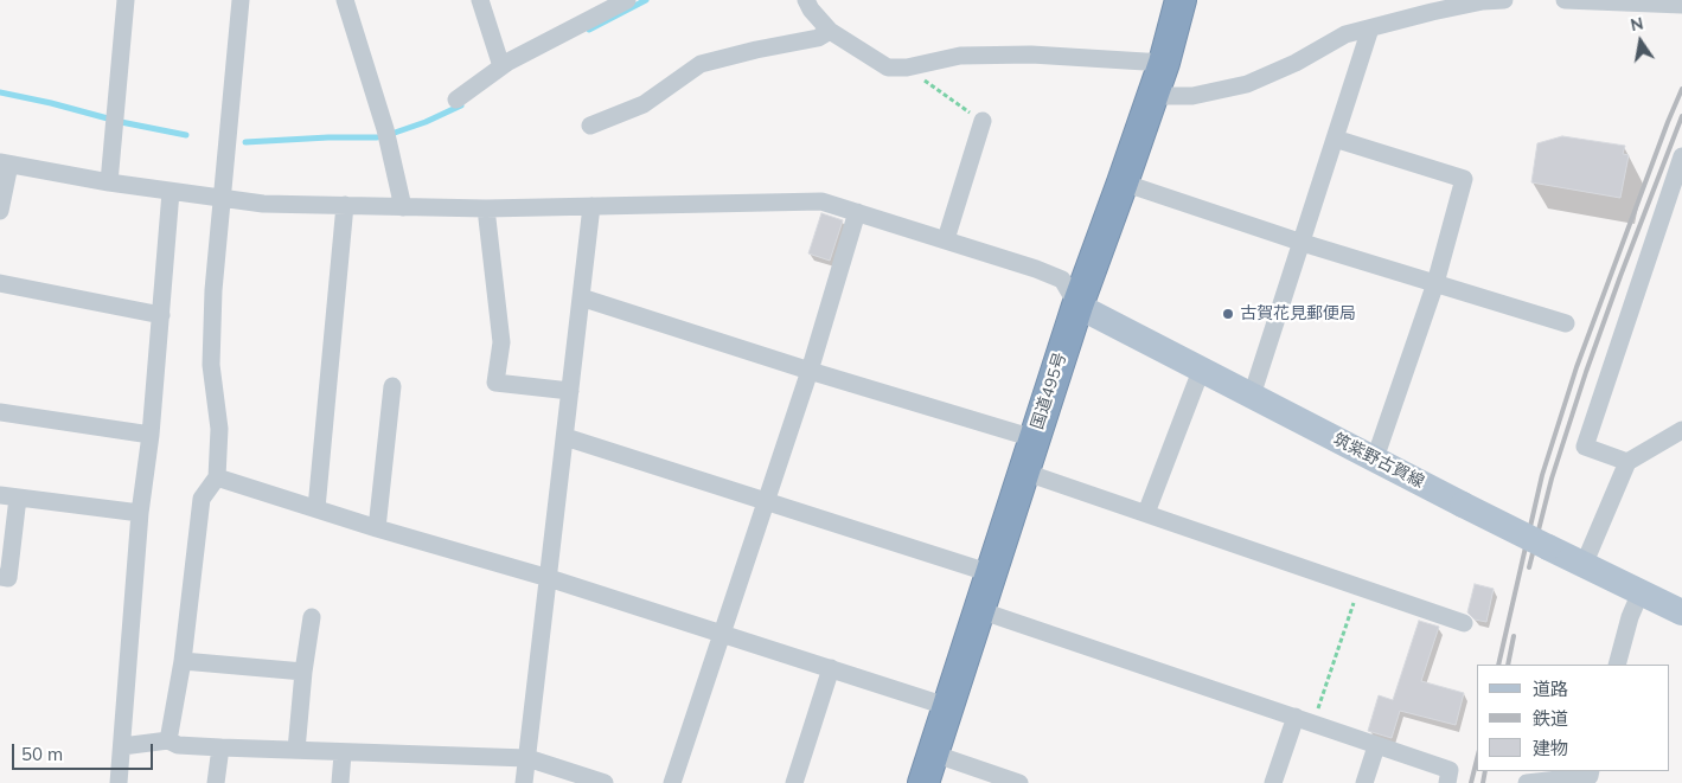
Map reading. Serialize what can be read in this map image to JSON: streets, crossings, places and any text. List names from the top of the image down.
{
  "streets": {
    "highway": ["国道495号"],
    "main road": ["筑紫野古賀線"]
  },
  "crossings": [
    ["国道495号", "筑紫野古賀線"]
  ],
  "places": ["古賀花見郵便局"],
  "legend": ["道路", "鉄道", "建物"],
  "scale_bar": "50 m",
  "north": "top"
}
